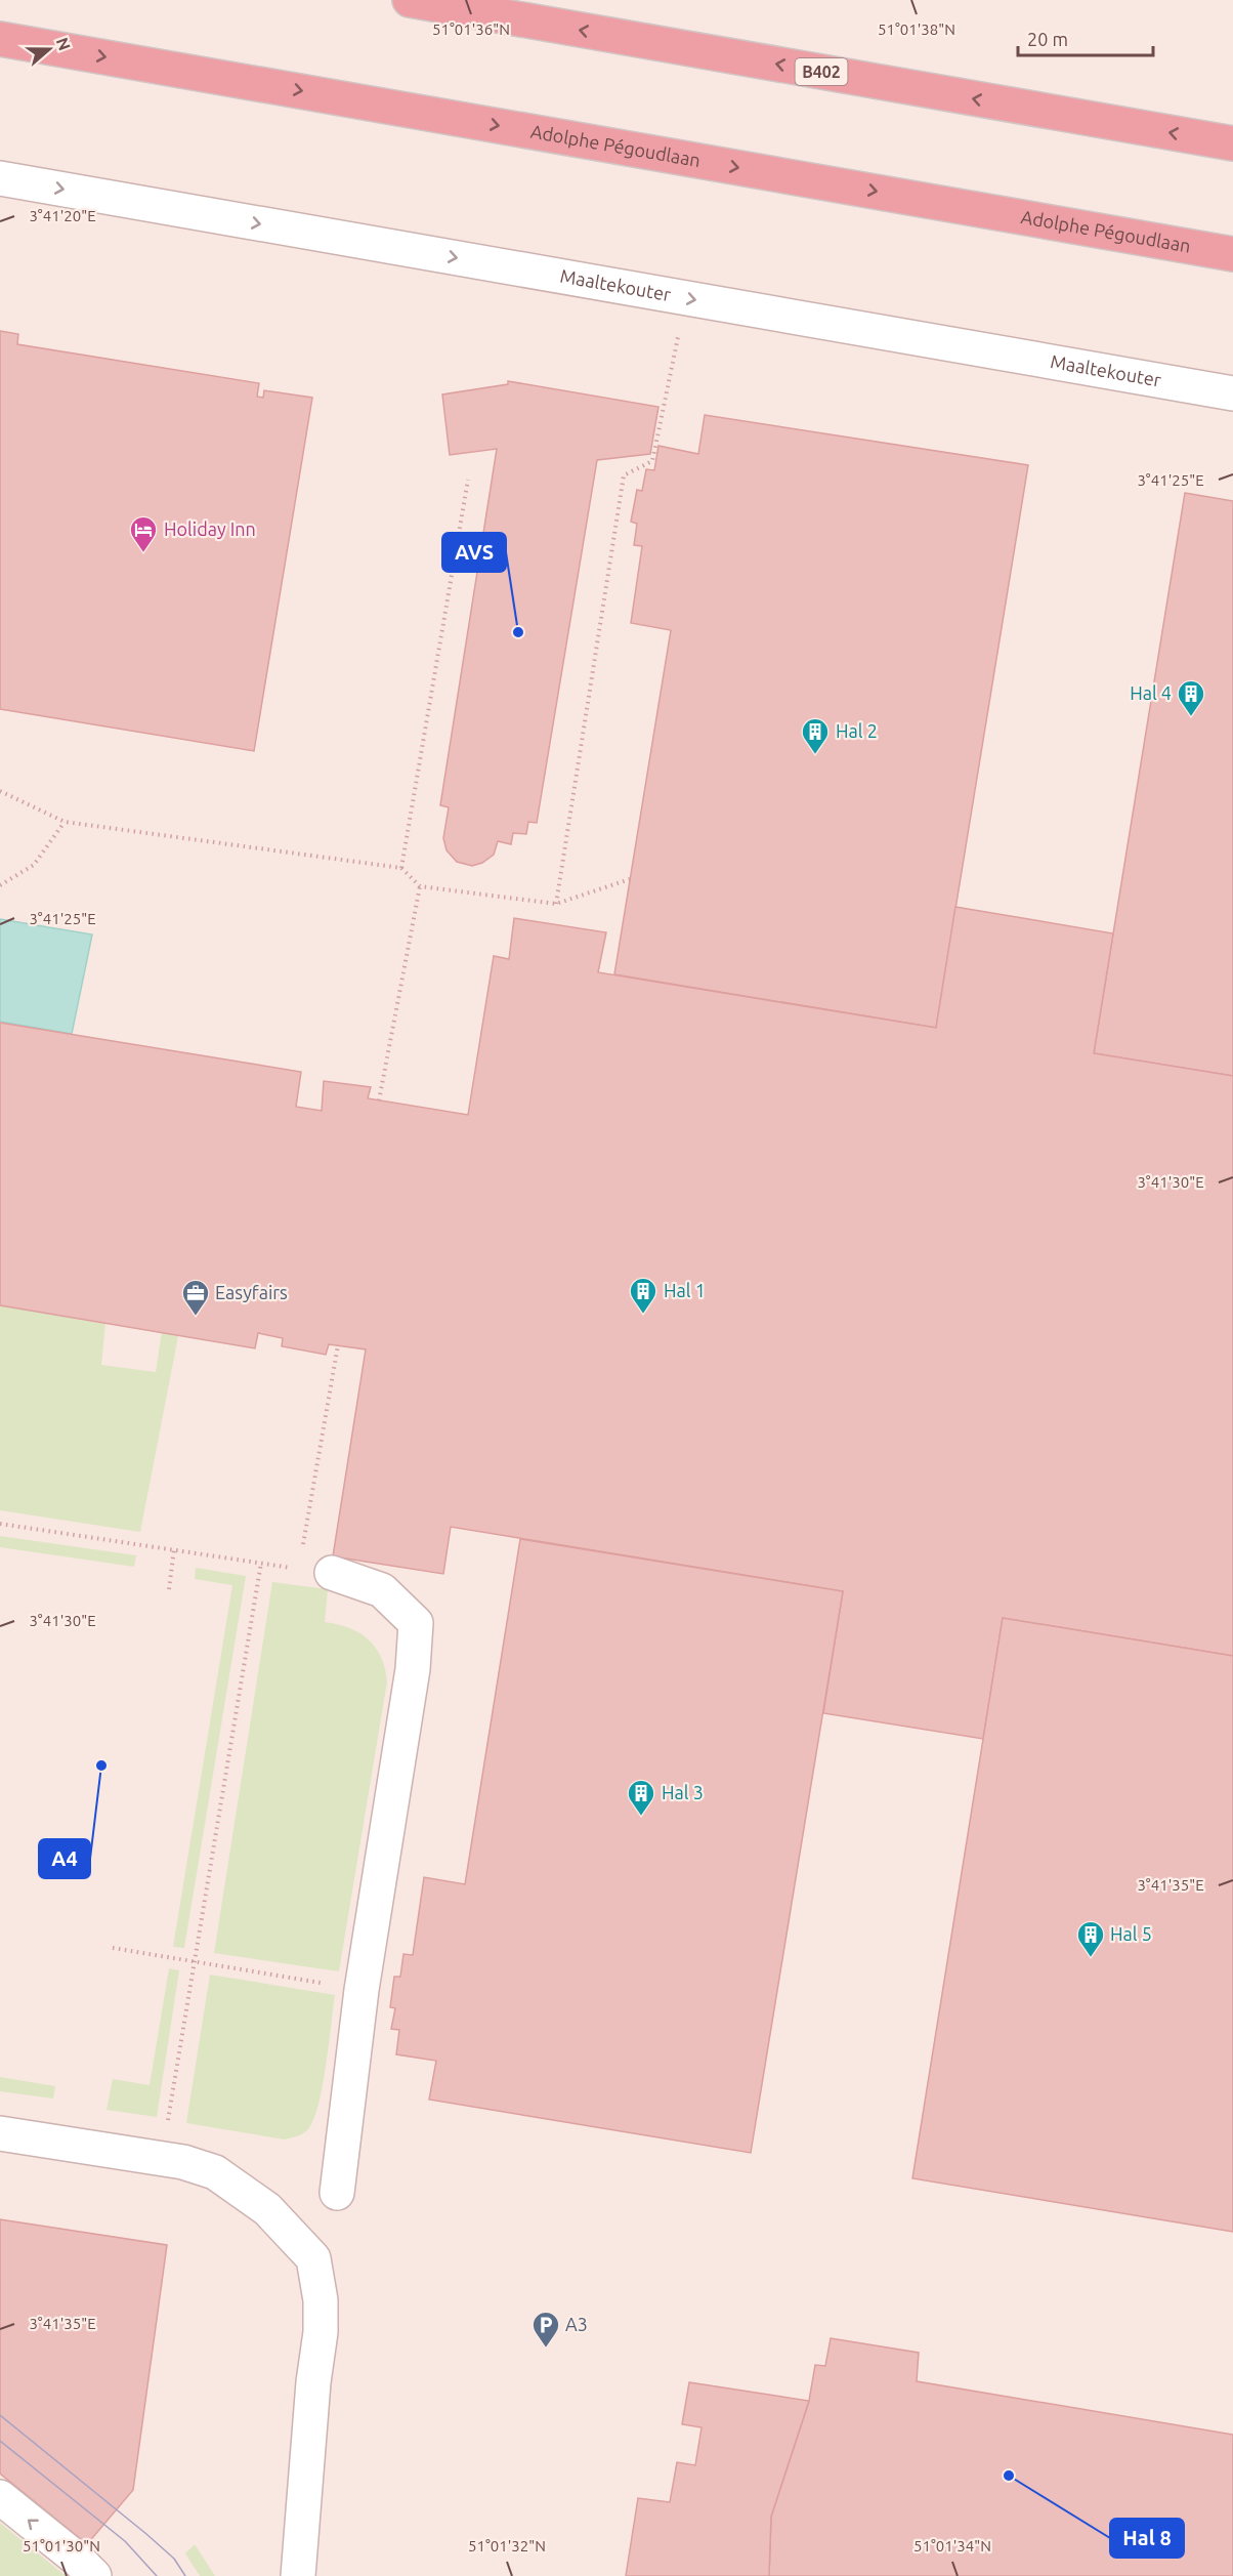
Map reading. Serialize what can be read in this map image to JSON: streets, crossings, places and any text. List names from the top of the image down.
{
  "streets": {
    "highway": ["B402", "Adolphe Pégoudlaan"],
    "street": ["Maaltekouter"]
  },
  "one_way": ["Maaltekouter"],
  "places": {
    "hotel": ["Holiday Inn"],
    "other": ["AVS", "A4", "Hal 8"],
    "building": [
      "Hal 4",
      "Hal 2",
      "Hal 1",
      "Hal 3",
      "Hal 5"
    ],
    "office": ["Easyfairs"],
    "parking": ["A3"]
  },
  "scale_bar": "20 m",
  "north": "right",
  "coordinates": [
    "51°01'36\"N",
    "51°01'38\"N",
    "3°41'20\"E",
    "3°41'25\"E",
    "3°41'30\"E",
    "3°41'35\"E",
    "51°01'30\"N",
    "51°01'32\"N",
    "51°01'34\"N"
  ]
}
